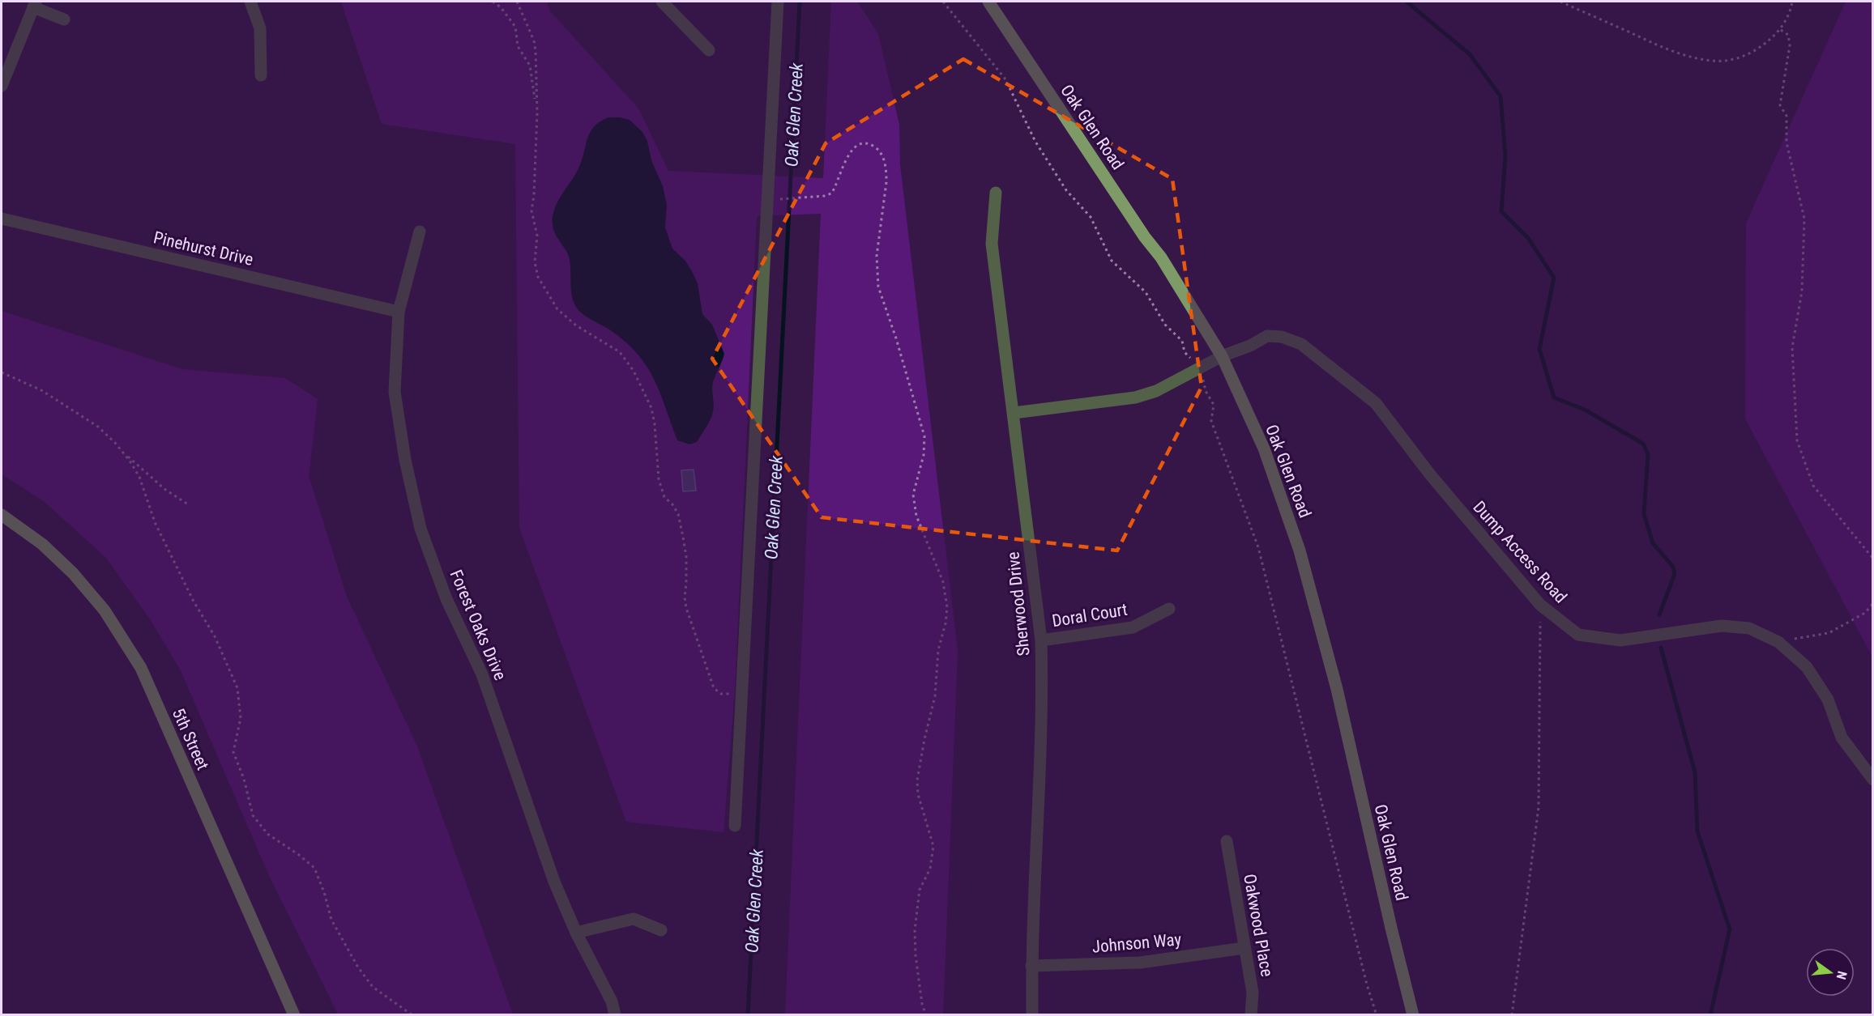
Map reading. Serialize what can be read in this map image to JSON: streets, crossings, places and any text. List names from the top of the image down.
{
  "streets": {
    "main road": ["Oak Glen Road", "5th Street"],
    "street": [
      "Pinehurst Drive",
      "Dump Access Road",
      "Sherwood Drive",
      "Doral Court",
      "Forest Oaks Drive",
      "Oakwood Place",
      "Johnson Way"
    ]
  },
  "crossings": [
    ["Oak Glen Road", "Dump Access Road"],
    ["Pinehurst Drive", "Forest Oaks Drive"],
    ["Dump Access Road", "Sherwood Drive"],
    ["Sherwood Drive", "Doral Court"],
    ["Sherwood Drive", "Johnson Way"],
    ["Oakwood Place", "Johnson Way"]
  ],
  "water": ["Oak Glen Creek"],
  "north": "right"
}
